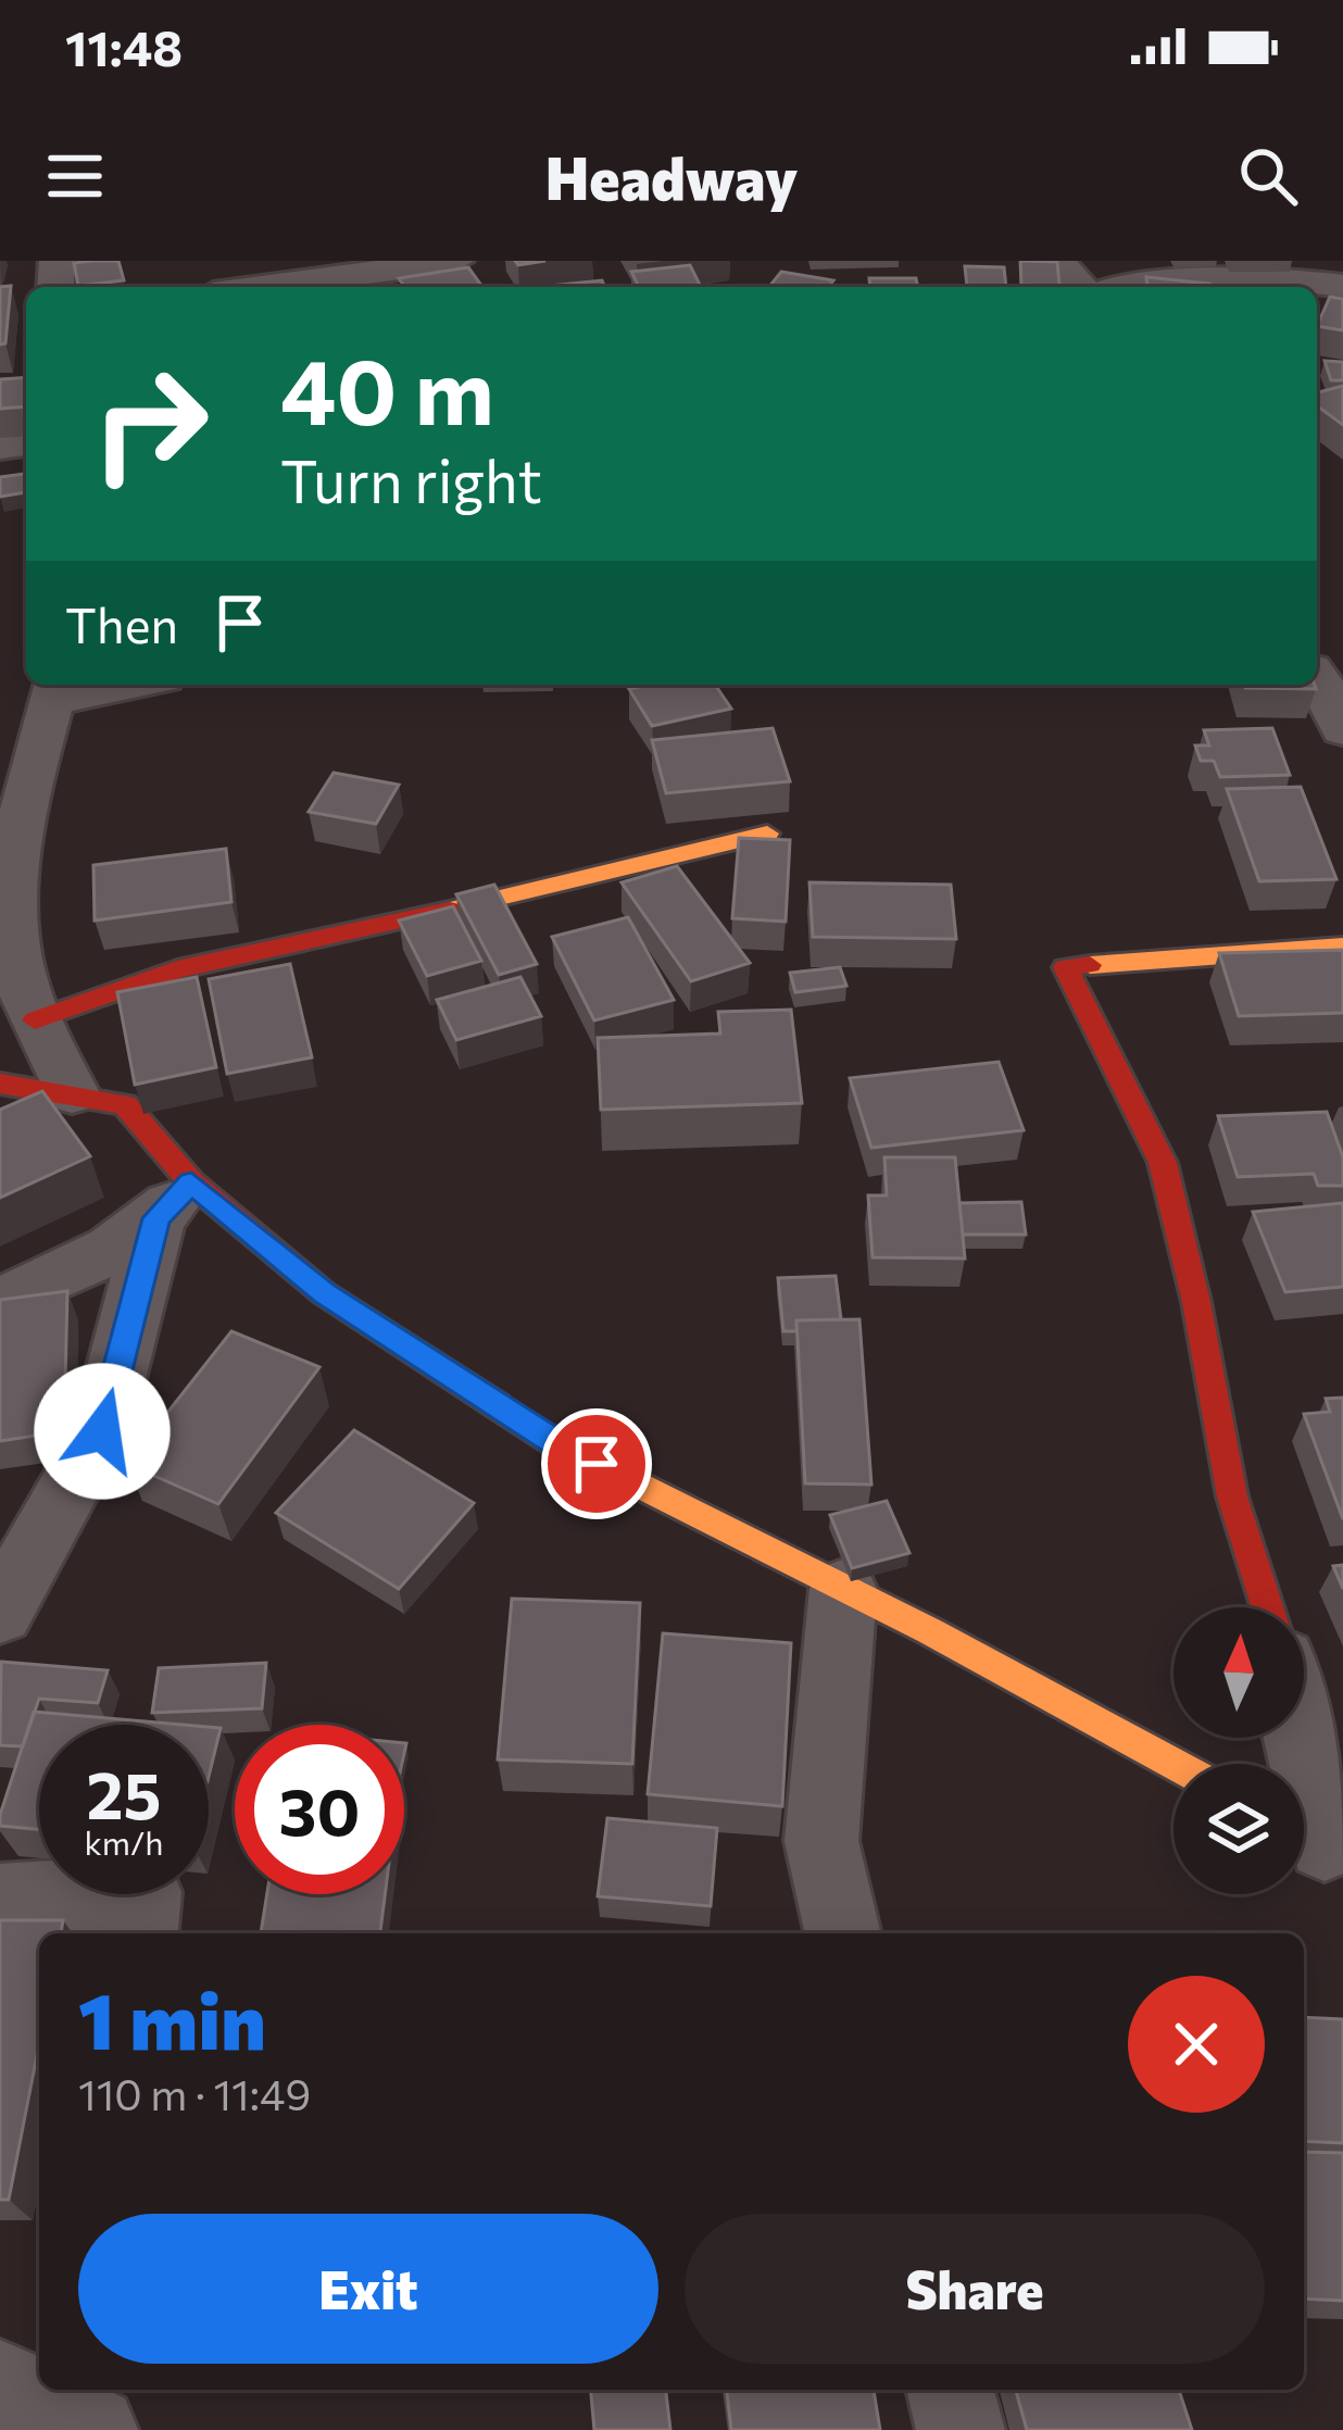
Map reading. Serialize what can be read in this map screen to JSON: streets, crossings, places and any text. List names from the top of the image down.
{
  "north": "top",
  "page": {
    "status": "11:48",
    "header": "Headway",
    "turn": ["40 m", "Turn right"],
    "then": "Then",
    "speed": "25 km/h",
    "limit": "30",
    "heading": ["1 min", "110 m · 11:49"],
    "buttons": ["Exit", "Share"]
  }
}
